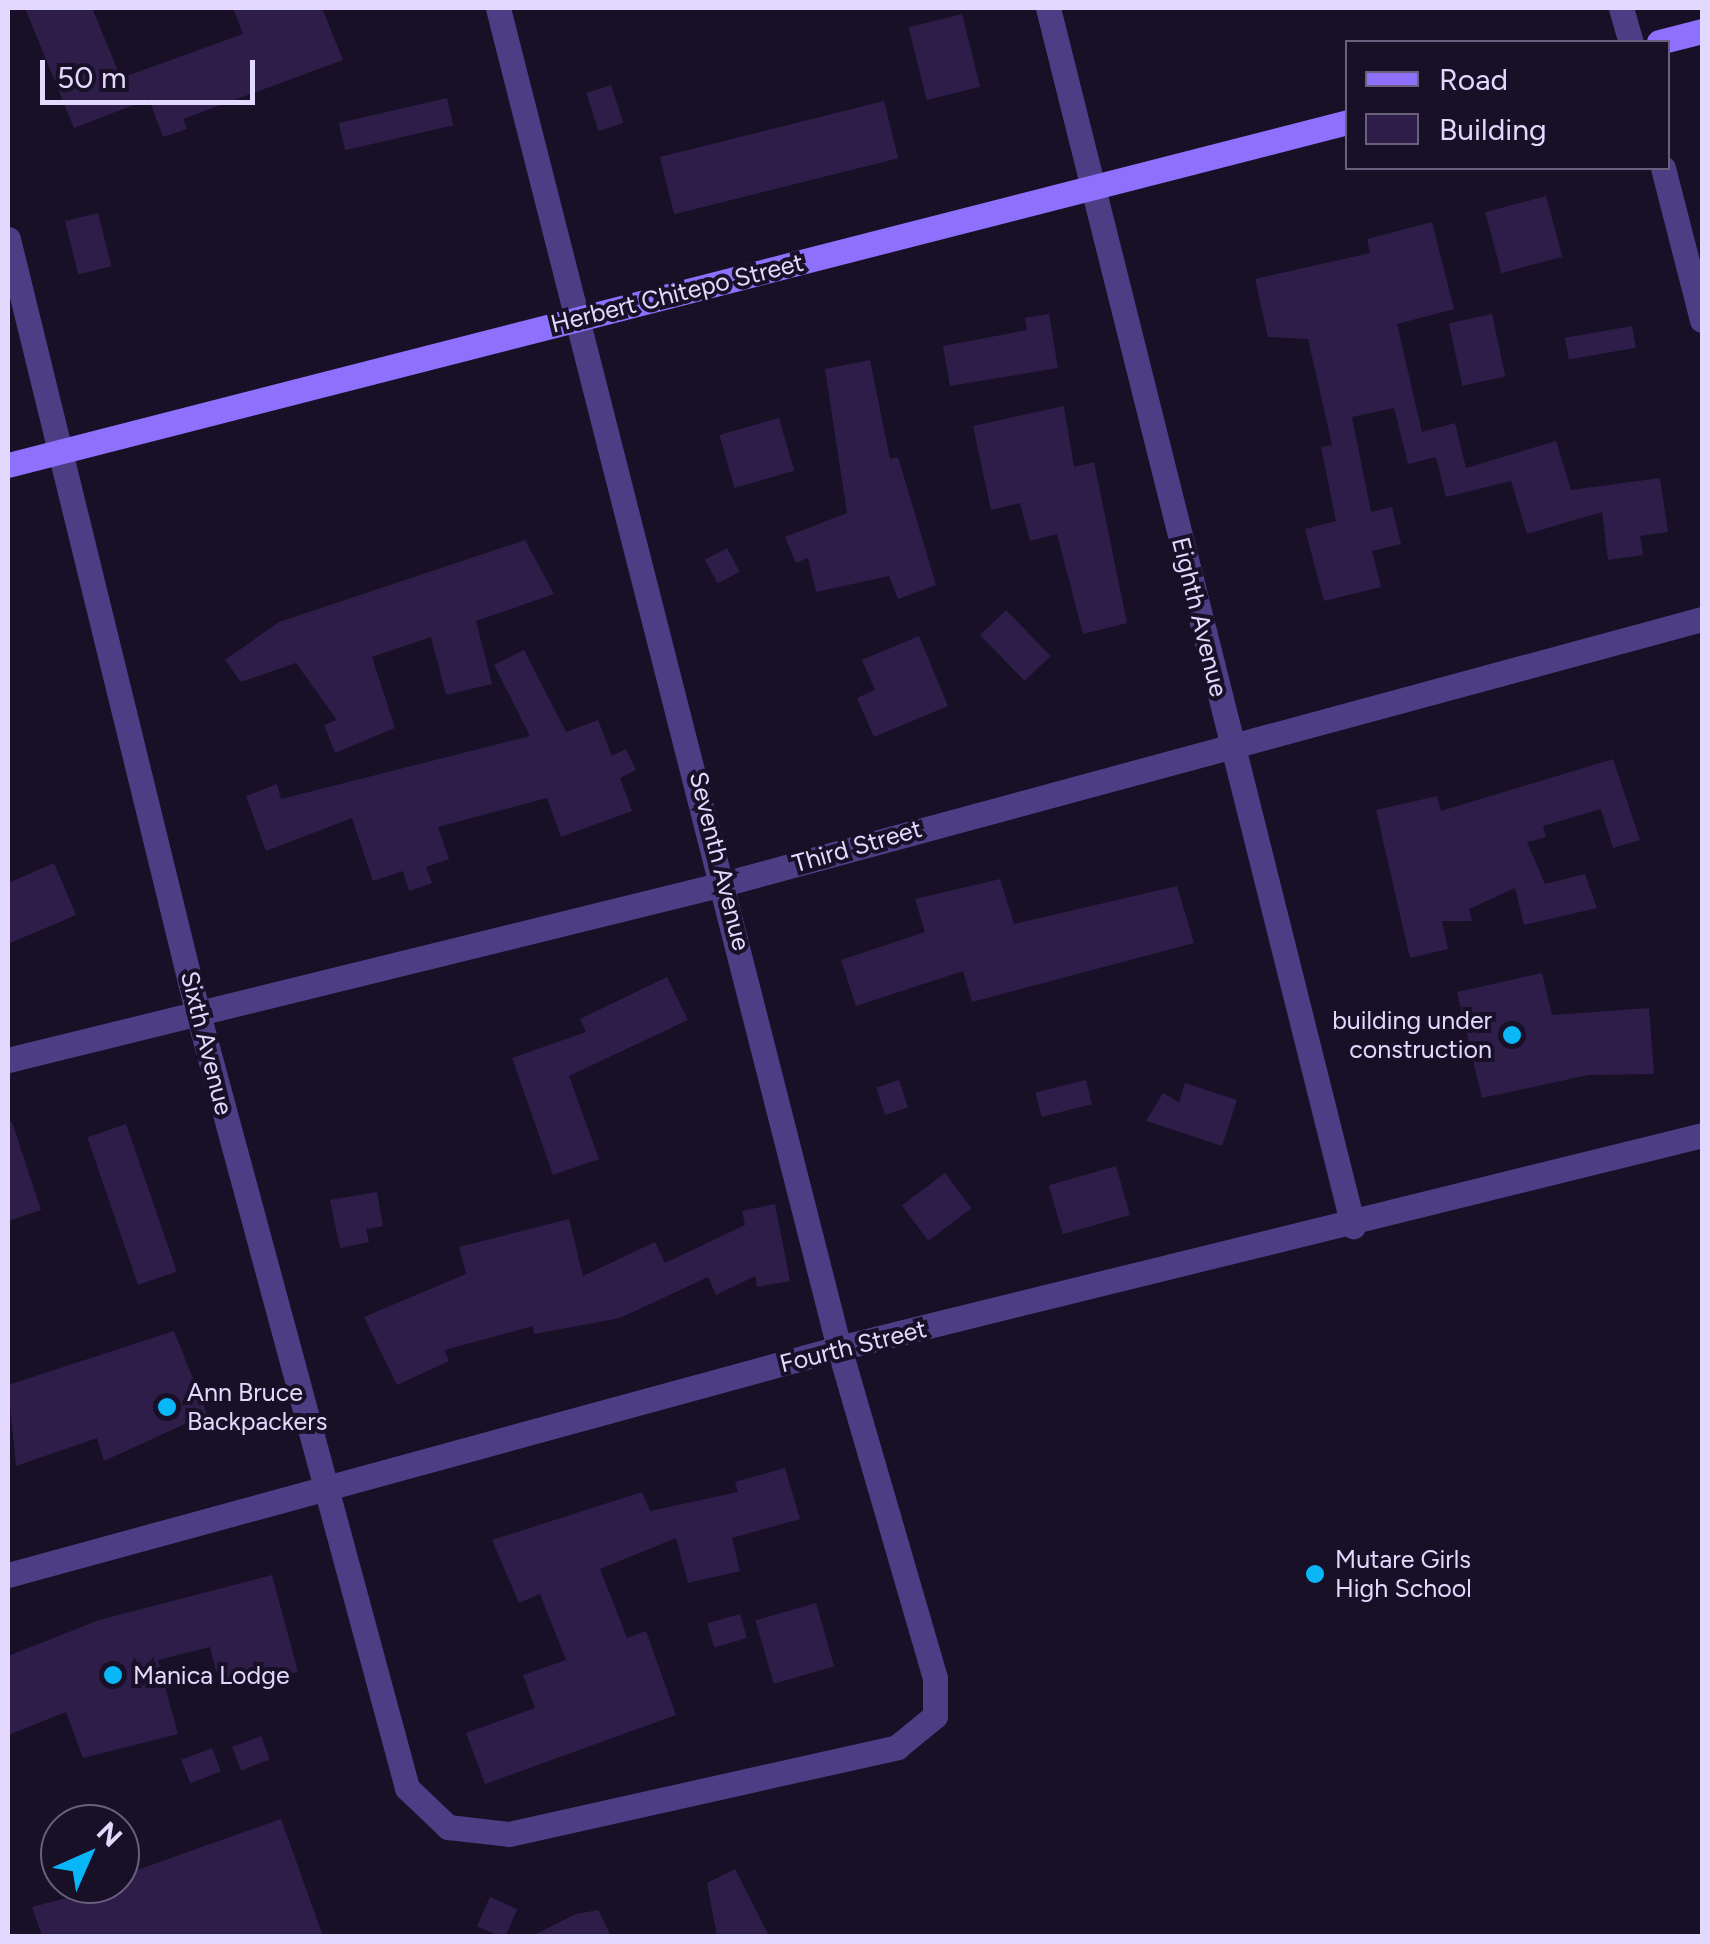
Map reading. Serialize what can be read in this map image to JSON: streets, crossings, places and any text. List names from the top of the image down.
{
  "streets": {
    "main road": ["Herbert Chitepo Street"],
    "street": [
      "Eighth Avenue",
      "Third Street",
      "Seventh Avenue",
      "Sixth Avenue",
      "Fourth Street"
    ]
  },
  "crossings": [
    ["Herbert Chitepo Street", "Eighth Avenue"],
    ["Herbert Chitepo Street", "Seventh Avenue"],
    ["Herbert Chitepo Street", "Sixth Avenue"],
    ["Eighth Avenue", "Third Street"],
    ["Eighth Avenue", "Fourth Street"],
    ["Third Street", "Seventh Avenue"],
    ["Third Street", "Sixth Avenue"],
    ["Seventh Avenue", "Sixth Avenue"],
    ["Seventh Avenue", "Fourth Street"],
    ["Sixth Avenue", "Fourth Street"]
  ],
  "places": [
    "building under construction",
    "Ann Bruce Backpackers",
    "Mutare Girls High School",
    "Manica Lodge"
  ],
  "legend": ["Road", "Building"],
  "scale_bar": "50 m",
  "north": "top right"
}
